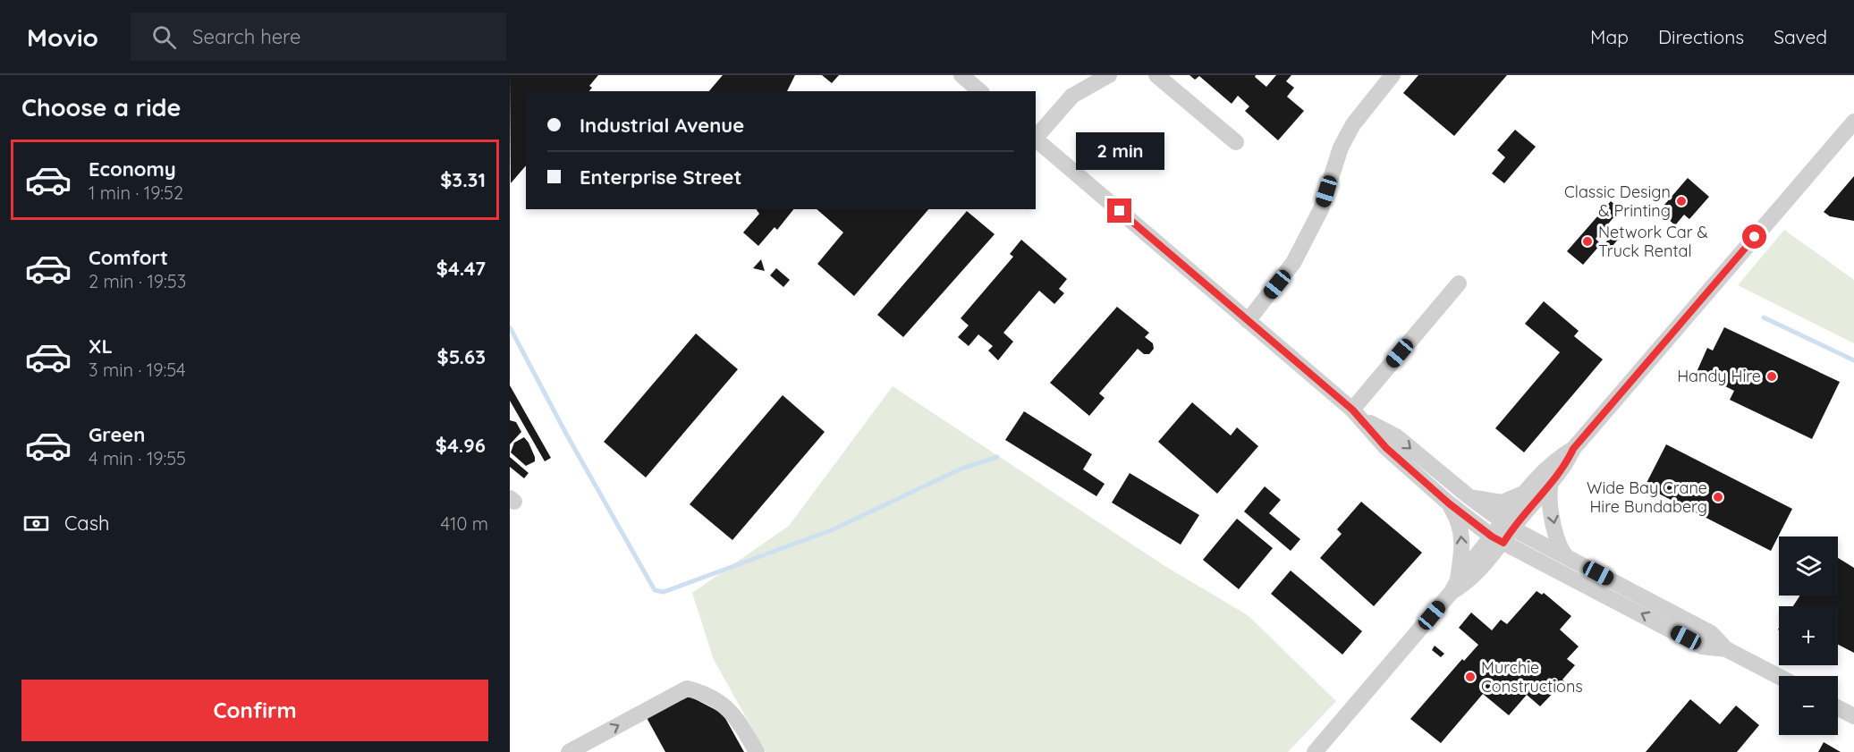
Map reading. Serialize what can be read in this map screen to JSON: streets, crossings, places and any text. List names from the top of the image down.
{
  "places": [
    "Classic Design & Printing",
    "Network Car & Truck Rental",
    "Handy Hire",
    "Wide Bay Crane Hire Bundaberg",
    "Murchie Constructions"
  ],
  "page": {
    "header": "Movio",
    "search": "Search here",
    "nav": ["Map", "Directions", "Saved"],
    "heading": "Choose a ride",
    "banner": ["Industrial Avenue", "Enterprise Street"],
    "bubble": "2 min",
    "list": [
      {
        "name": "Economy",
        "note": "1 min · 19:52",
        "value": "$3.31"
      },
      {
        "name": "Comfort",
        "note": "2 min · 19:53",
        "value": "$4.47"
      },
      {
        "name": "XL",
        "note": "3 min · 19:54",
        "value": "$5.63"
      },
      {
        "name": "Green",
        "note": "4 min · 19:55",
        "value": "$4.96"
      }
    ],
    "pay": ["Cash", "410 m"],
    "map_buttons": ["+", "−"],
    "buttons": "Confirm"
  }
}
